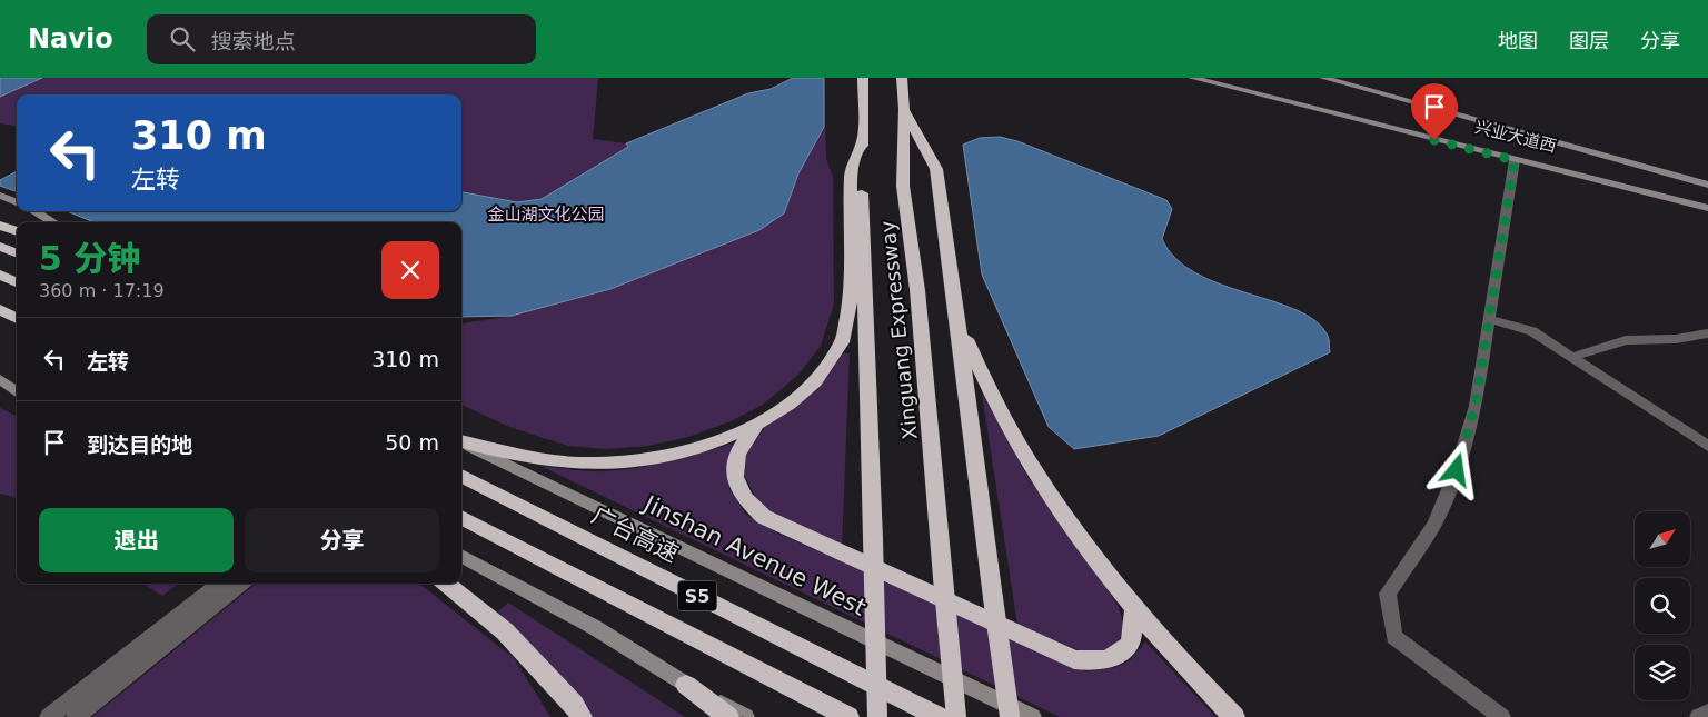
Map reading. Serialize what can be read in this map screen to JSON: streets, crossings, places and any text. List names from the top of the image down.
{
  "streets": {
    "highway": ["Xinguang Expressway", "广台高速", "S5"],
    "main road": ["兴业大道西", "Jinshan Avenue West"]
  },
  "parks": ["金山湖文化公园"],
  "north": "top right",
  "page": {
    "header": "Navio",
    "search": "搜索地点",
    "nav": ["地图", "图层", "分享"],
    "turn": ["310 m", "左转"],
    "heading": ["5 分钟", "360 m · 17:19"],
    "list": [
      {
        "name": "左转",
        "value": "310 m"
      },
      {
        "name": "到达目的地",
        "value": "50 m"
      }
    ],
    "buttons": ["退出", "分享"]
  }
}
